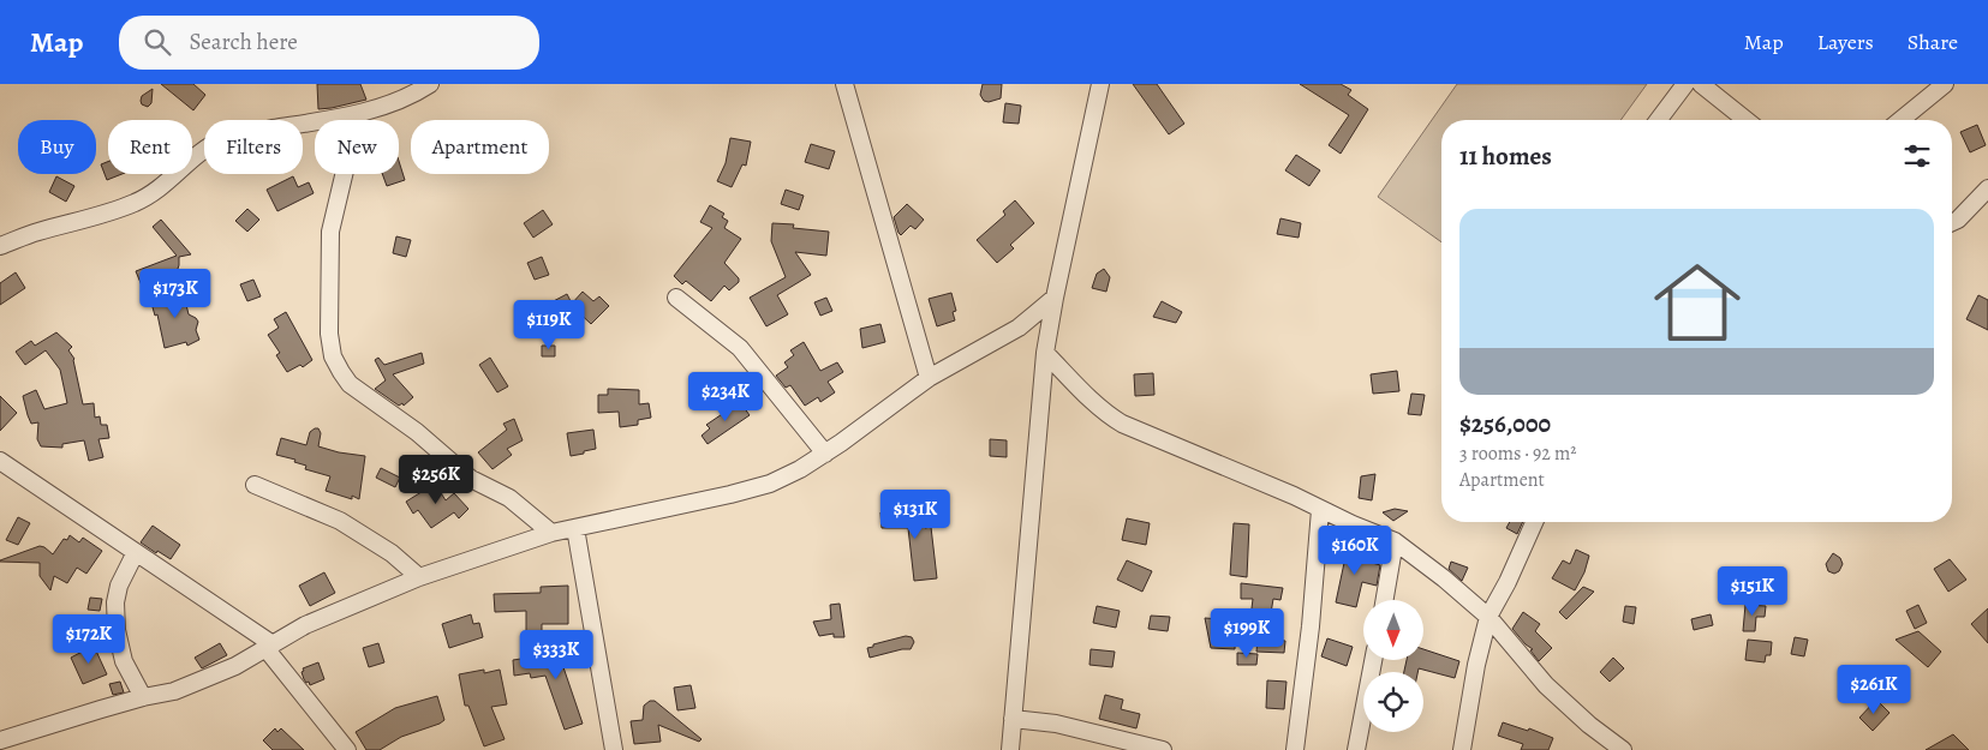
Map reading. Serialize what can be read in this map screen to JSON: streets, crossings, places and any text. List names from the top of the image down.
{
  "north": "bottom",
  "page": {
    "header": "Map",
    "search": "Search here",
    "nav": ["Map", "Layers", "Share"],
    "chip": [
      "Buy",
      "Rent",
      "Filters",
      "New",
      "Apartment"
    ],
    "heading": "11 homes",
    "list": [
      {
        "name": "$256,000",
        "note": "3 rooms · 92 m² · Apartment"
      }
    ],
    "price": [
      "$173K",
      "$119K",
      "$234K",
      "$256K",
      "$131K",
      "$160K",
      "$151K",
      "$199K",
      "$172K",
      "$333K",
      "$261K"
    ]
  }
}
